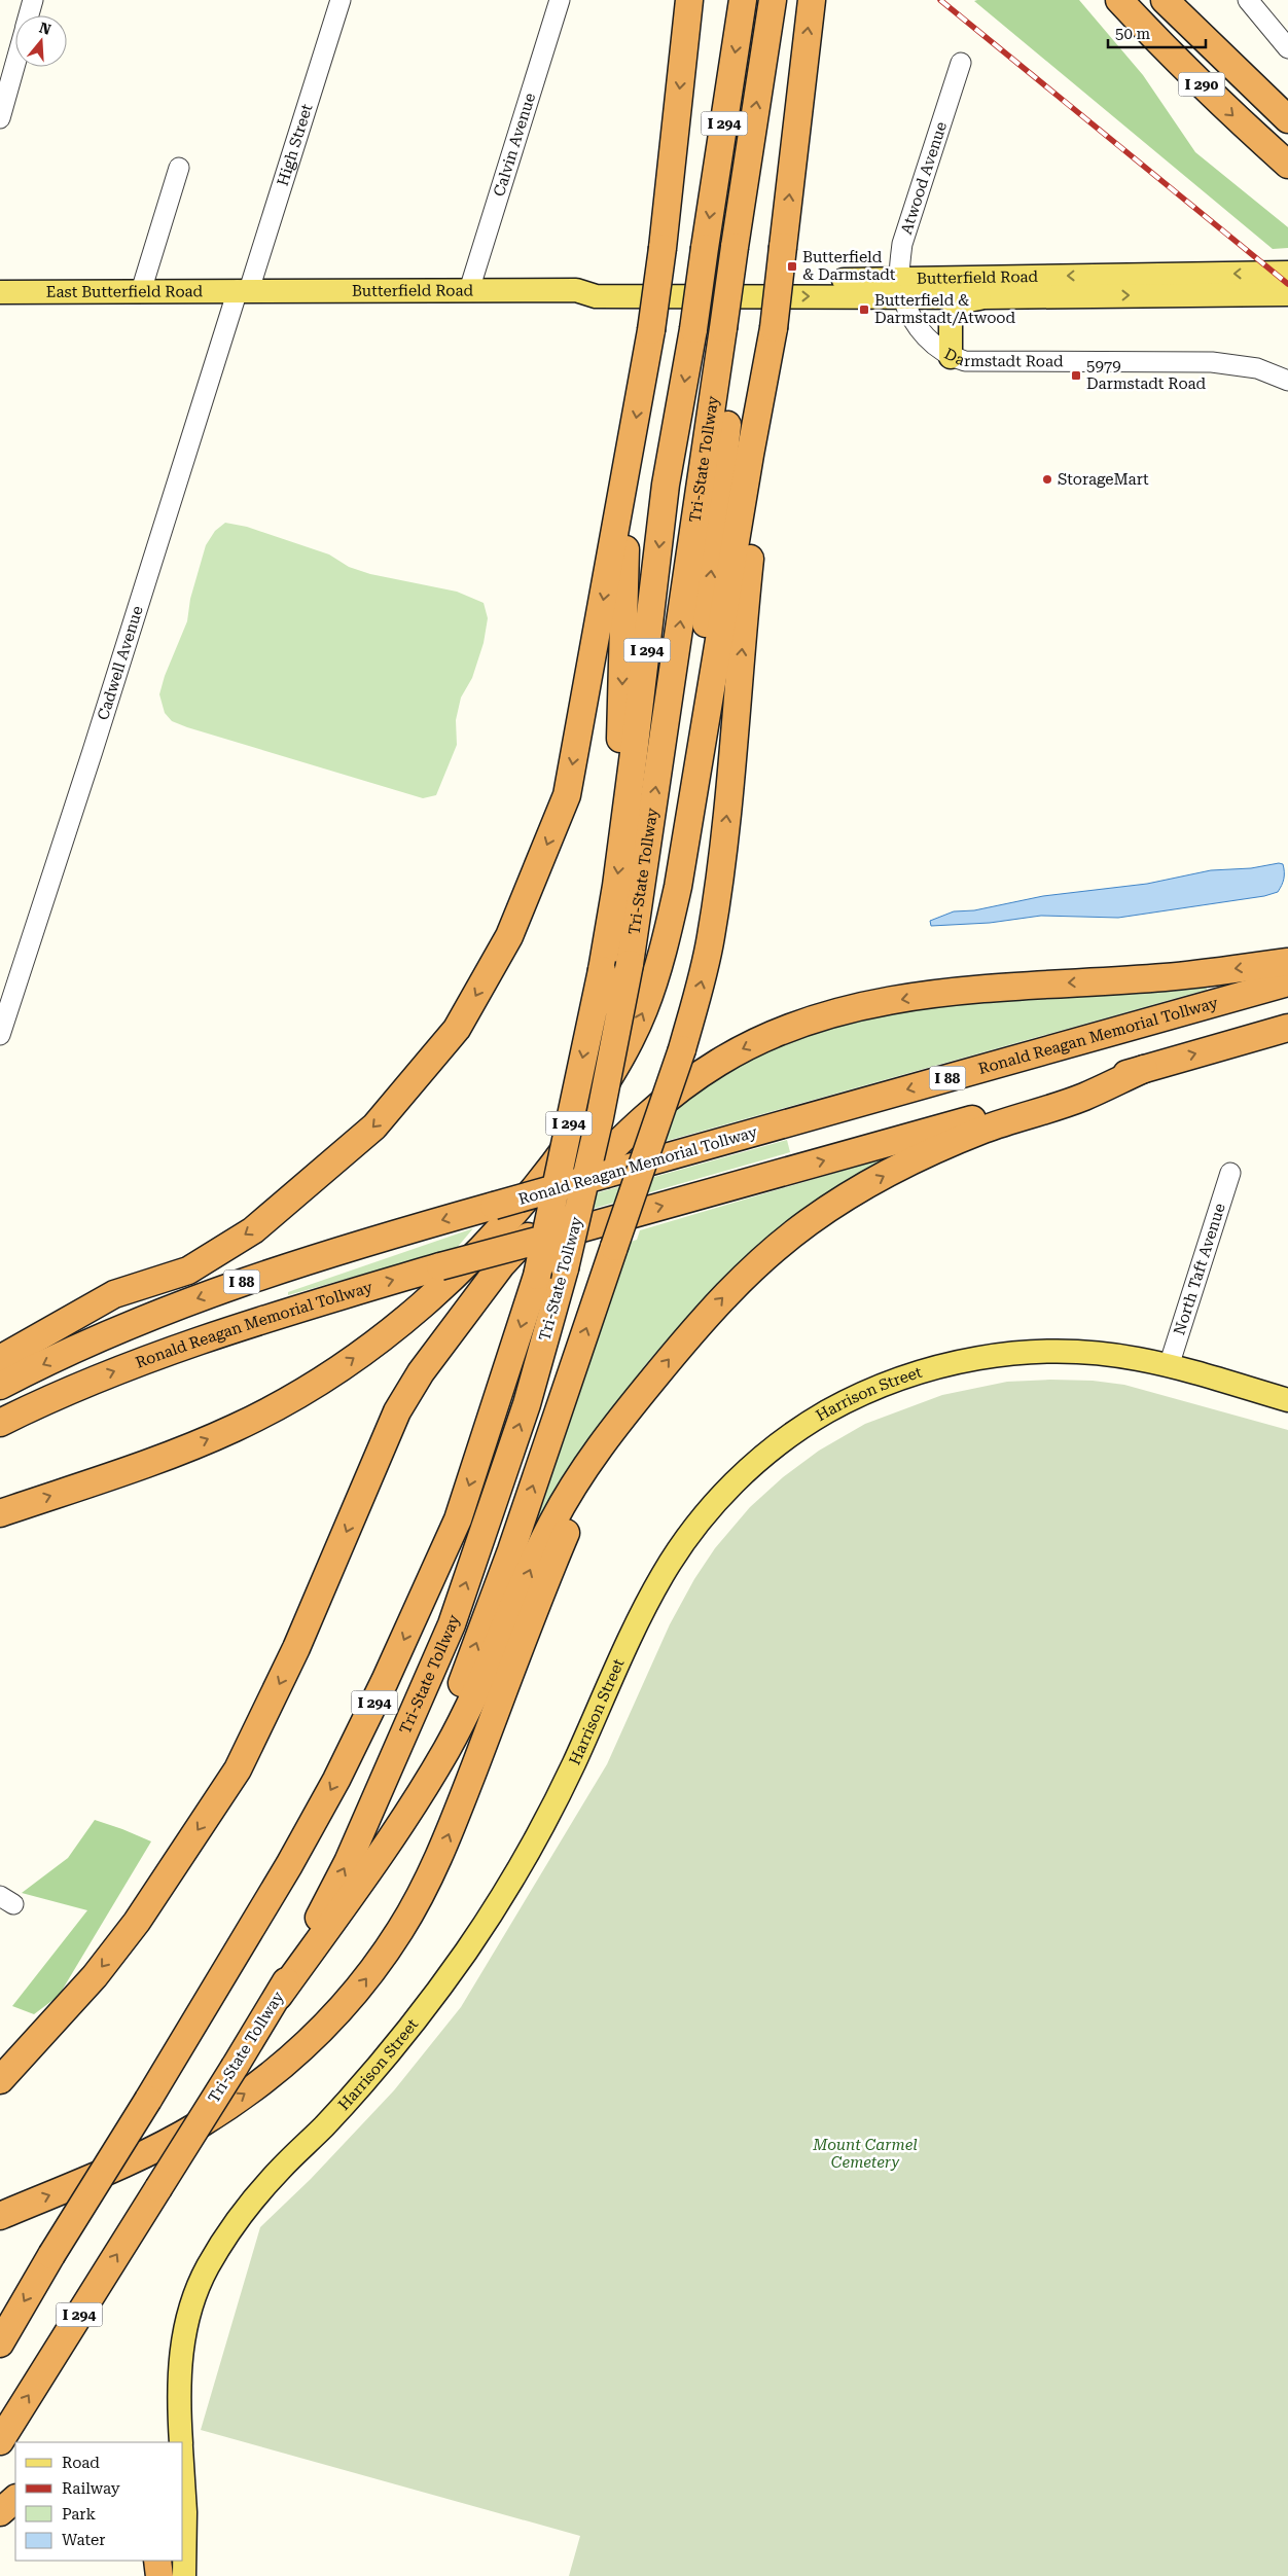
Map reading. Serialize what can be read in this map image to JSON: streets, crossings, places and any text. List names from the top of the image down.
{
  "streets": {
    "highway": [
      "I 290",
      "I 294",
      "Tri-State Tollway",
      "Ronald Reagan Memorial Tollway",
      "I 88"
    ],
    "main road": ["Butterfield Road", "East Butterfield Road", "Harrison Street"],
    "street": [
      "High Street",
      "Calvin Avenue",
      "Atwood Avenue",
      "Darmstadt Road",
      "Cadwell Avenue",
      "North Taft Avenue"
    ]
  },
  "crossings": [
    ["High Street", "Butterfield Road"],
    ["High Street", "East Butterfield Road"],
    ["High Street", "Cadwell Avenue"],
    ["Calvin Avenue", "Butterfield Road"],
    ["Atwood Avenue", "Butterfield Road"],
    ["Atwood Avenue", "Darmstadt Road"],
    ["Butterfield Road", "East Butterfield Road"],
    ["Butterfield Road", "Darmstadt Road"],
    ["Butterfield Road", "Cadwell Avenue"],
    ["East Butterfield Road", "Cadwell Avenue"],
    ["North Taft Avenue", "Harrison Street"]
  ],
  "parks": ["Mount Carmel Cemetery"],
  "places": {
    "transit": ["Butterfield & Darmstadt", "Butterfield & Darmstadt/Atwood", "5979 Darmstadt Road"],
    "other": ["StorageMart"]
  },
  "legend": [
    "Road",
    "Railway",
    "Park",
    "Water"
  ],
  "scale_bar": "50 m",
  "north": "top"
}
